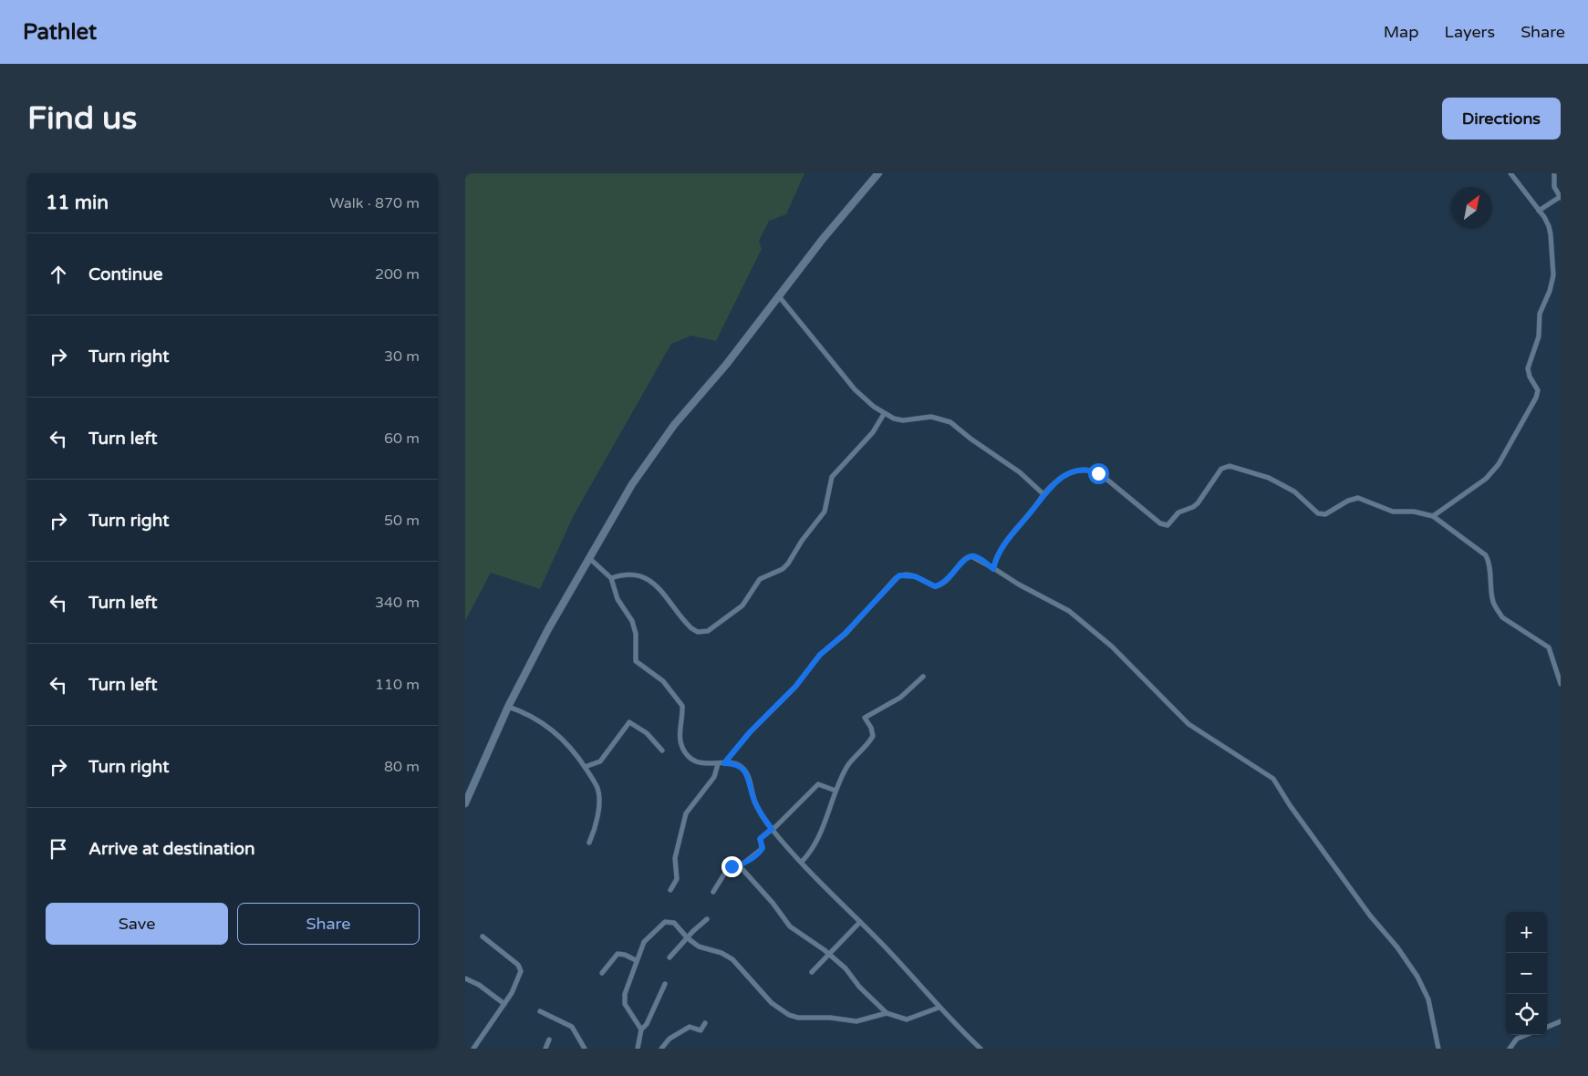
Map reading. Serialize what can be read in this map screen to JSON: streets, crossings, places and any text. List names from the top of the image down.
{
  "north": "top right",
  "page": {
    "header": "Pathlet",
    "nav": ["Map", "Layers", "Share"],
    "buttons": [
      "Directions",
      ["Save", "Share"]
    ],
    "title": "Find us",
    "heading": ["11 min", "Walk · 870 m"],
    "list": [
      ["Continue", "200 m"],
      ["Turn right", "30 m"],
      ["Turn left", "60 m"],
      ["Turn right", "50 m"],
      ["Turn left", "340 m"],
      ["Turn left", "110 m"],
      ["Turn right", "80 m"],
      "Arrive at destination"
    ],
    "map_buttons": ["+", "−"]
  }
}
